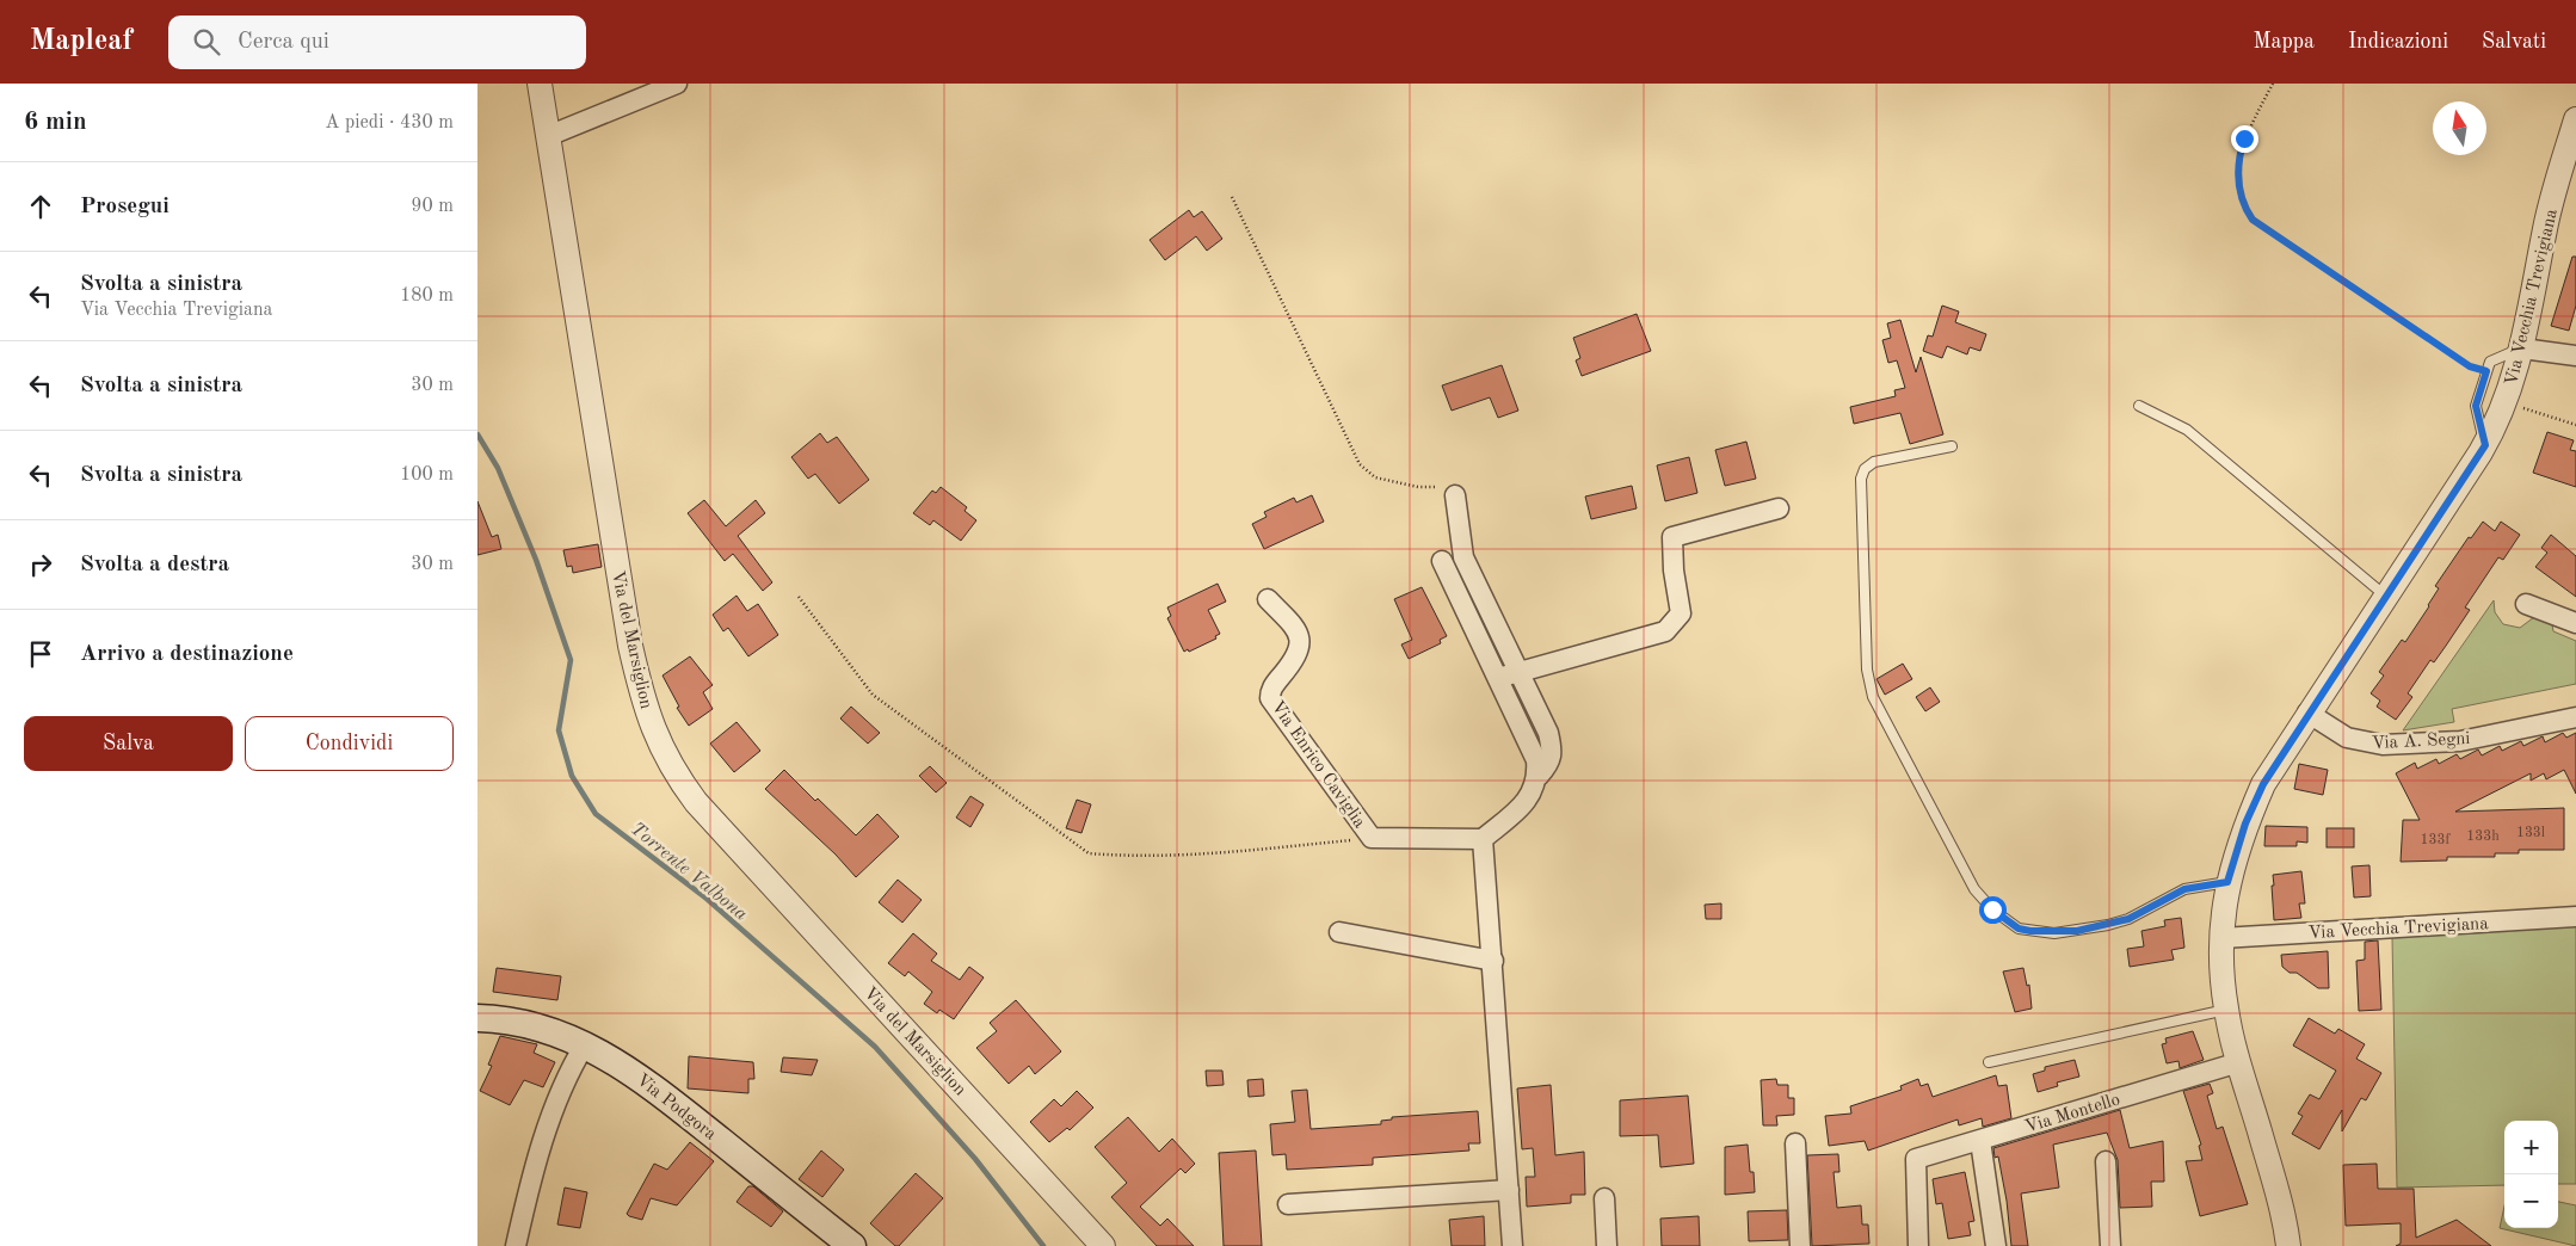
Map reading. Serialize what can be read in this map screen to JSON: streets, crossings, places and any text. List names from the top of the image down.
{
  "streets": {
    "main road": ["Via Podgora"],
    "street": [
      "Via Vecchia Trevigiana",
      "Via del Marsiglion",
      "Via A. Segni",
      "Via Enrico Caviglia",
      "Via Montello"
    ]
  },
  "crossings": [
    ["Via Vecchia Trevigiana", "Via A. Segni"],
    ["Via Vecchia Trevigiana", "Via Montello"]
  ],
  "water": ["Torrente Valbona"],
  "house_numbers": ["133l", "133h", "133f"],
  "north": "top",
  "page": {
    "header": "Mapleaf",
    "search": "Cerca qui",
    "nav": ["Mappa", "Indicazioni", "Salvati"],
    "heading": ["6 min", "A piedi · 430 m"],
    "list": [
      ["Prosegui", "90 m"],
      ["Svolta a sinistra", "Via Vecchia Trevigiana", "180 m"],
      ["Svolta a sinistra", "30 m"],
      ["Svolta a sinistra", "100 m"],
      ["Svolta a destra", "30 m"],
      "Arrivo a destinazione"
    ],
    "buttons": ["Salva", "Condividi"],
    "map_buttons": ["+", "−"]
  }
}
